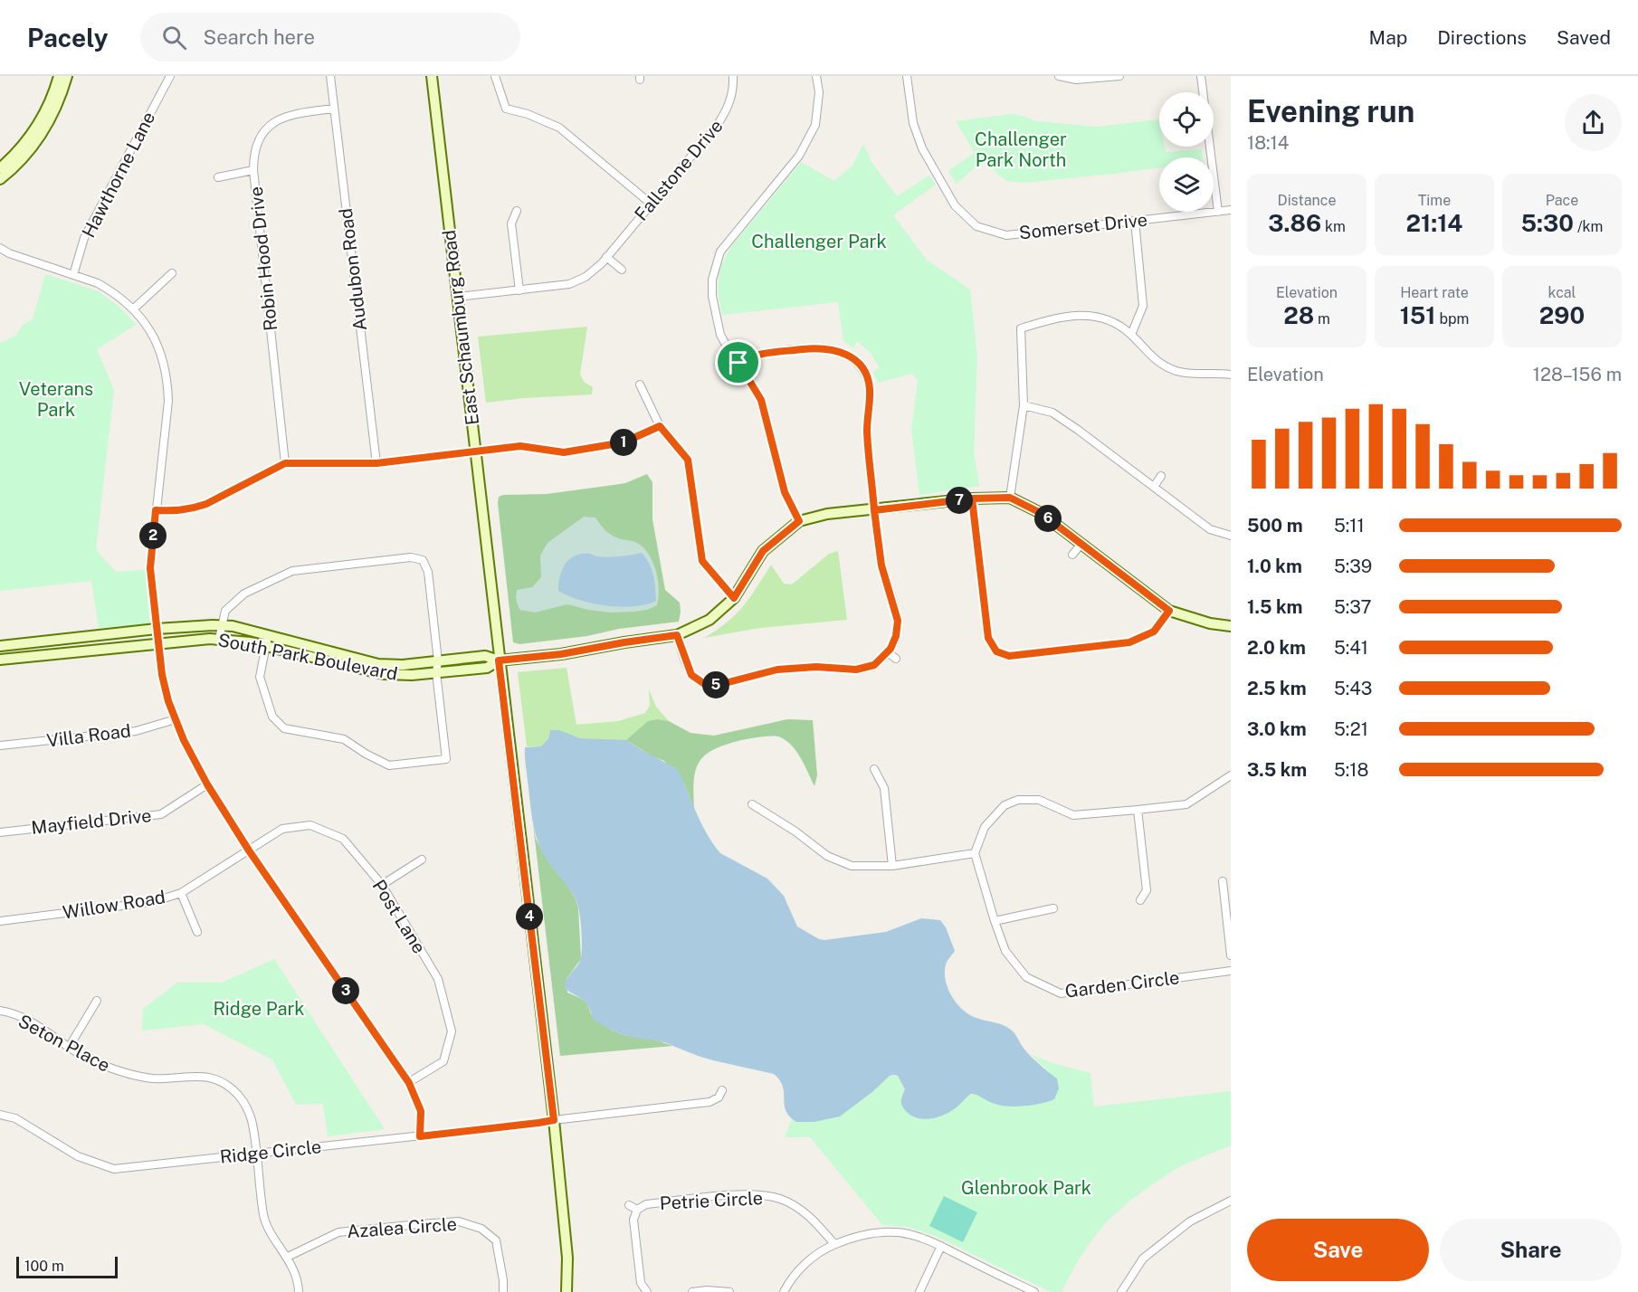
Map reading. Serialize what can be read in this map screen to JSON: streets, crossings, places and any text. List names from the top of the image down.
{
  "streets": {
    "street": [
      "Fallstone Drive",
      "Hawthorne Lane",
      "Somerset Drive",
      "Robin Hood Drive",
      "Audubon Road",
      "East Schaumburg Road",
      "South Park Boulevard",
      "Villa Road",
      "Mayfield Drive",
      "Willow Road",
      "Post Lane",
      "Garden Circle",
      "Seton Place",
      "Ridge Circle",
      "Petrie Circle",
      "Azalea Circle"
    ]
  },
  "crossings": [
    ["Fallstone Drive", "East Schaumburg Road"],
    ["Robin Hood Drive", "Audubon Road"],
    ["East Schaumburg Road", "South Park Boulevard"],
    ["East Schaumburg Road", "Ridge Circle"],
    ["Willow Road", "Post Lane"],
    ["Seton Place", "Ridge Circle"],
    ["Seton Place", "Azalea Circle"]
  ],
  "parks": [
    "Challenger Park North",
    "Challenger Park",
    "Veterans Park",
    "Ridge Park",
    "Glenbrook Park"
  ],
  "scale_bar": "100 m",
  "page": {
    "header": "Pacely",
    "search": "Search here",
    "nav": ["Map", "Directions", "Saved"],
    "heading": ["Evening run", "18:14"],
    "stats": [
      ["Distance", "3.86 km"],
      ["Time", "21:14"],
      ["Pace", "5:30 /km"],
      ["Elevation", "28 m"],
      ["Heart rate", "151 bpm"],
      ["kcal", "290"]
    ],
    "chart": ["Elevation", "128–156 m"],
    "pins": [
      "1",
      "7",
      "6",
      "2",
      "5",
      "4",
      "3"
    ],
    "list": [
      {
        "name": "500 m",
        "note": "5:11"
      },
      {
        "name": "1.0 km",
        "note": "5:39"
      },
      {
        "name": "1.5 km",
        "note": "5:37"
      },
      {
        "name": "2.0 km",
        "note": "5:41"
      },
      {
        "name": "2.5 km",
        "note": "5:43"
      },
      {
        "name": "3.0 km",
        "note": "5:21"
      },
      {
        "name": "3.5 km",
        "note": "5:18"
      }
    ],
    "buttons": ["Save", "Share"],
    "scale": "100 m"
  }
}
